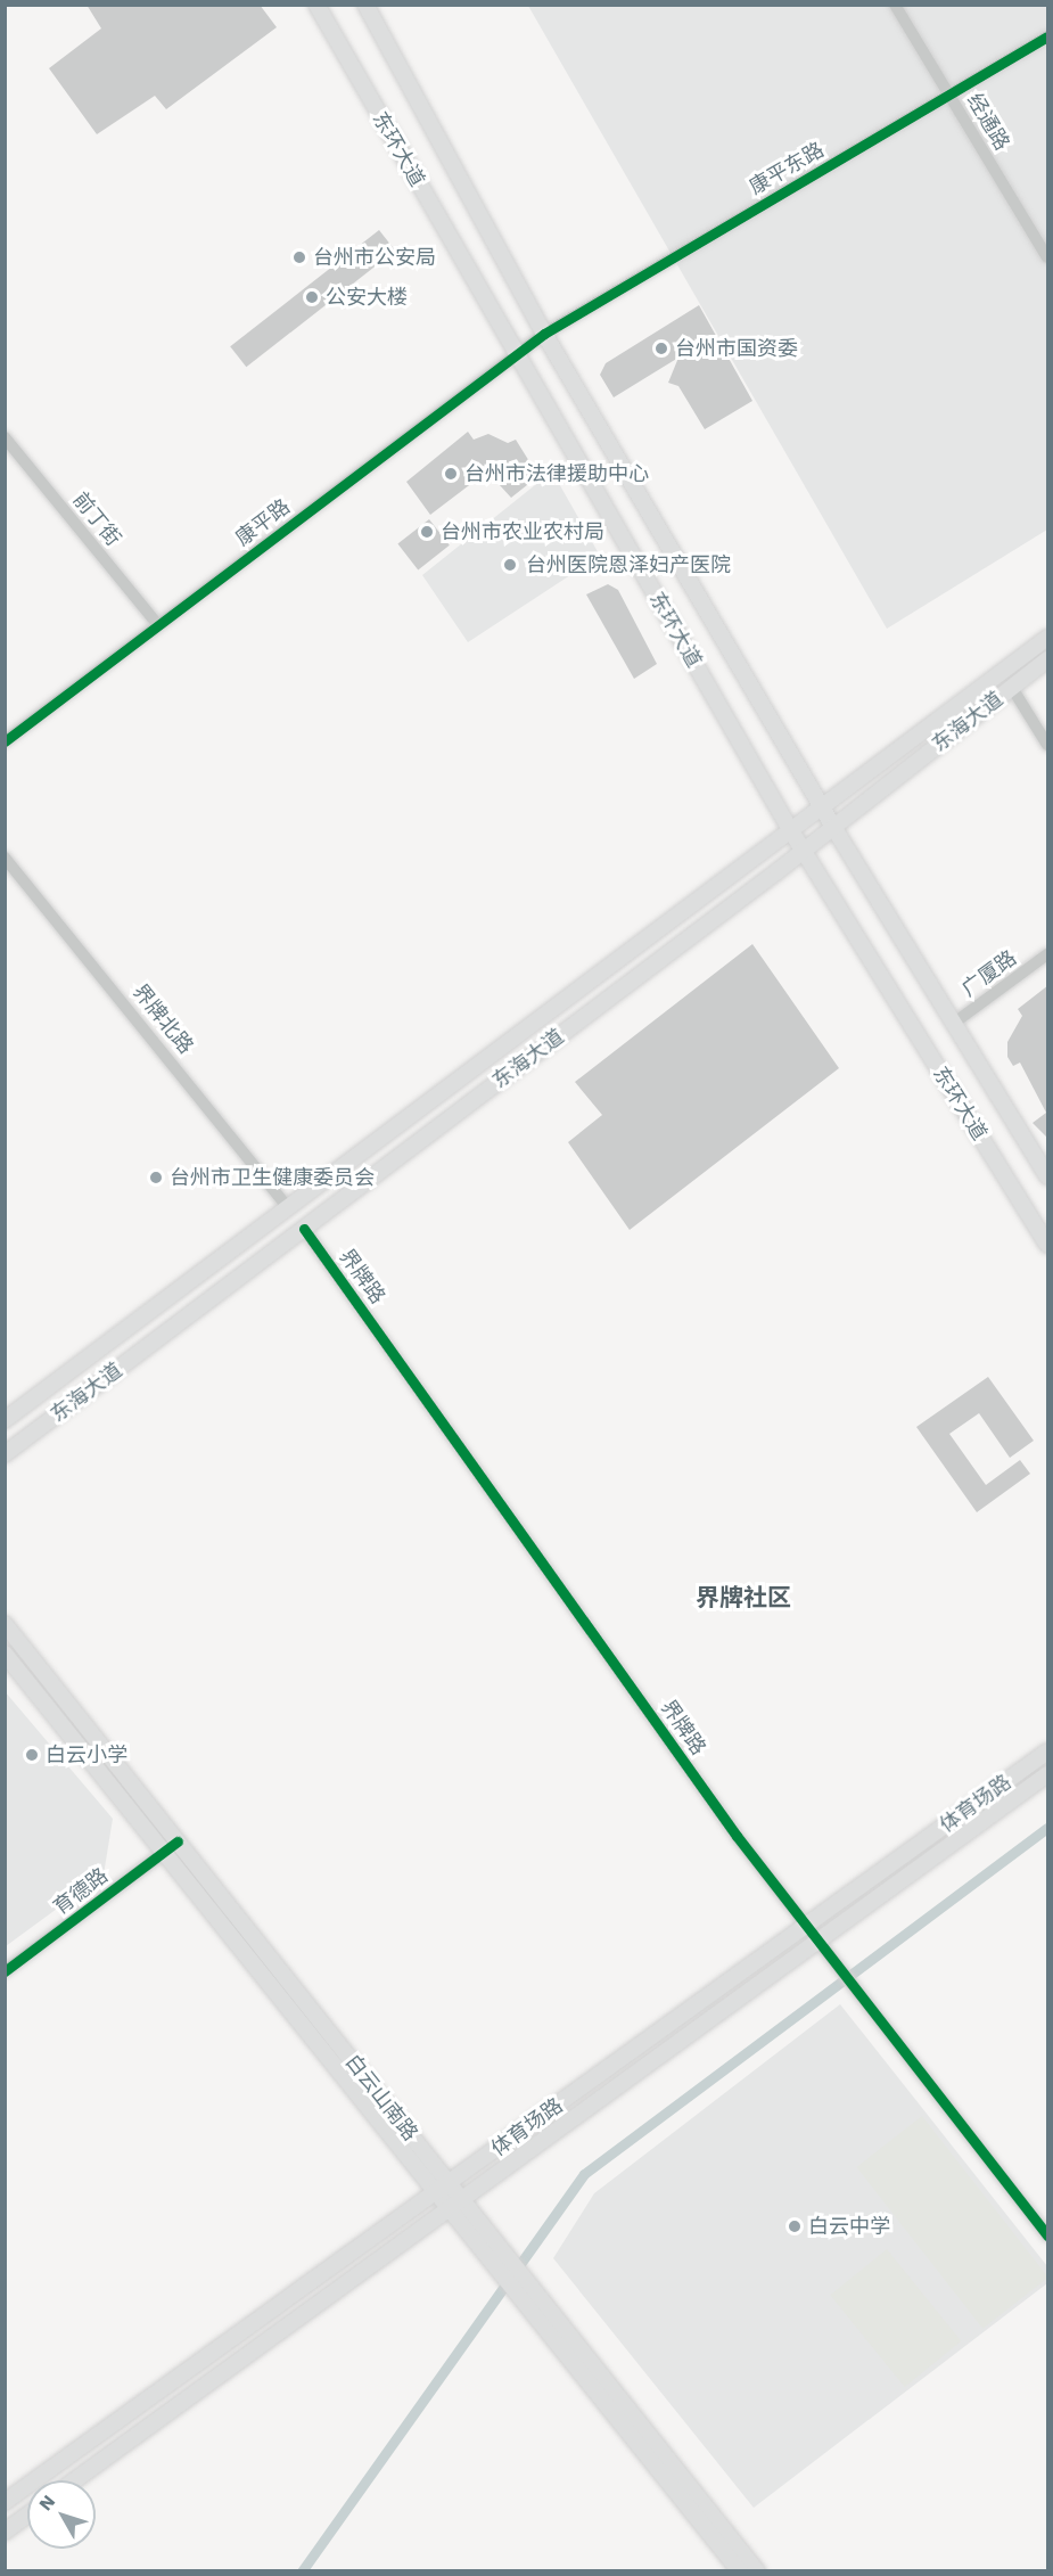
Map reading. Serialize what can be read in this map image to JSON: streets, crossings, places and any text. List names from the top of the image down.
{
  "streets": {
    "main road": [
      "东环大道",
      "东海大道",
      "体育场路",
      "白云山南路"
    ],
    "street": [
      "经通路",
      "康平东路",
      "前丁街",
      "康平路",
      "广厦路",
      "界牌北路",
      "界牌路",
      "育德路"
    ]
  },
  "crossings": [
    ["经通路", "康平东路"],
    ["东环大道", "康平东路"],
    ["东环大道", "康平路"],
    ["东环大道", "东海大道"],
    ["东环大道", "广厦路"],
    ["康平东路", "康平路"],
    ["前丁街", "康平路"],
    ["东海大道", "界牌北路"],
    ["东海大道", "界牌路"],
    ["界牌路", "体育场路"],
    ["体育场路", "白云山南路"],
    ["育德路", "白云山南路"]
  ],
  "districts": ["界牌社区"],
  "places": [
    "台州市公安局",
    "公安大楼",
    "台州市国资委",
    "台州市法律援助中心",
    "台州市农业农村局",
    "台州医院恩泽妇产医院",
    "台州市卫生健康委员会",
    "白云小学",
    "白云中学"
  ],
  "north": "top left"
}
